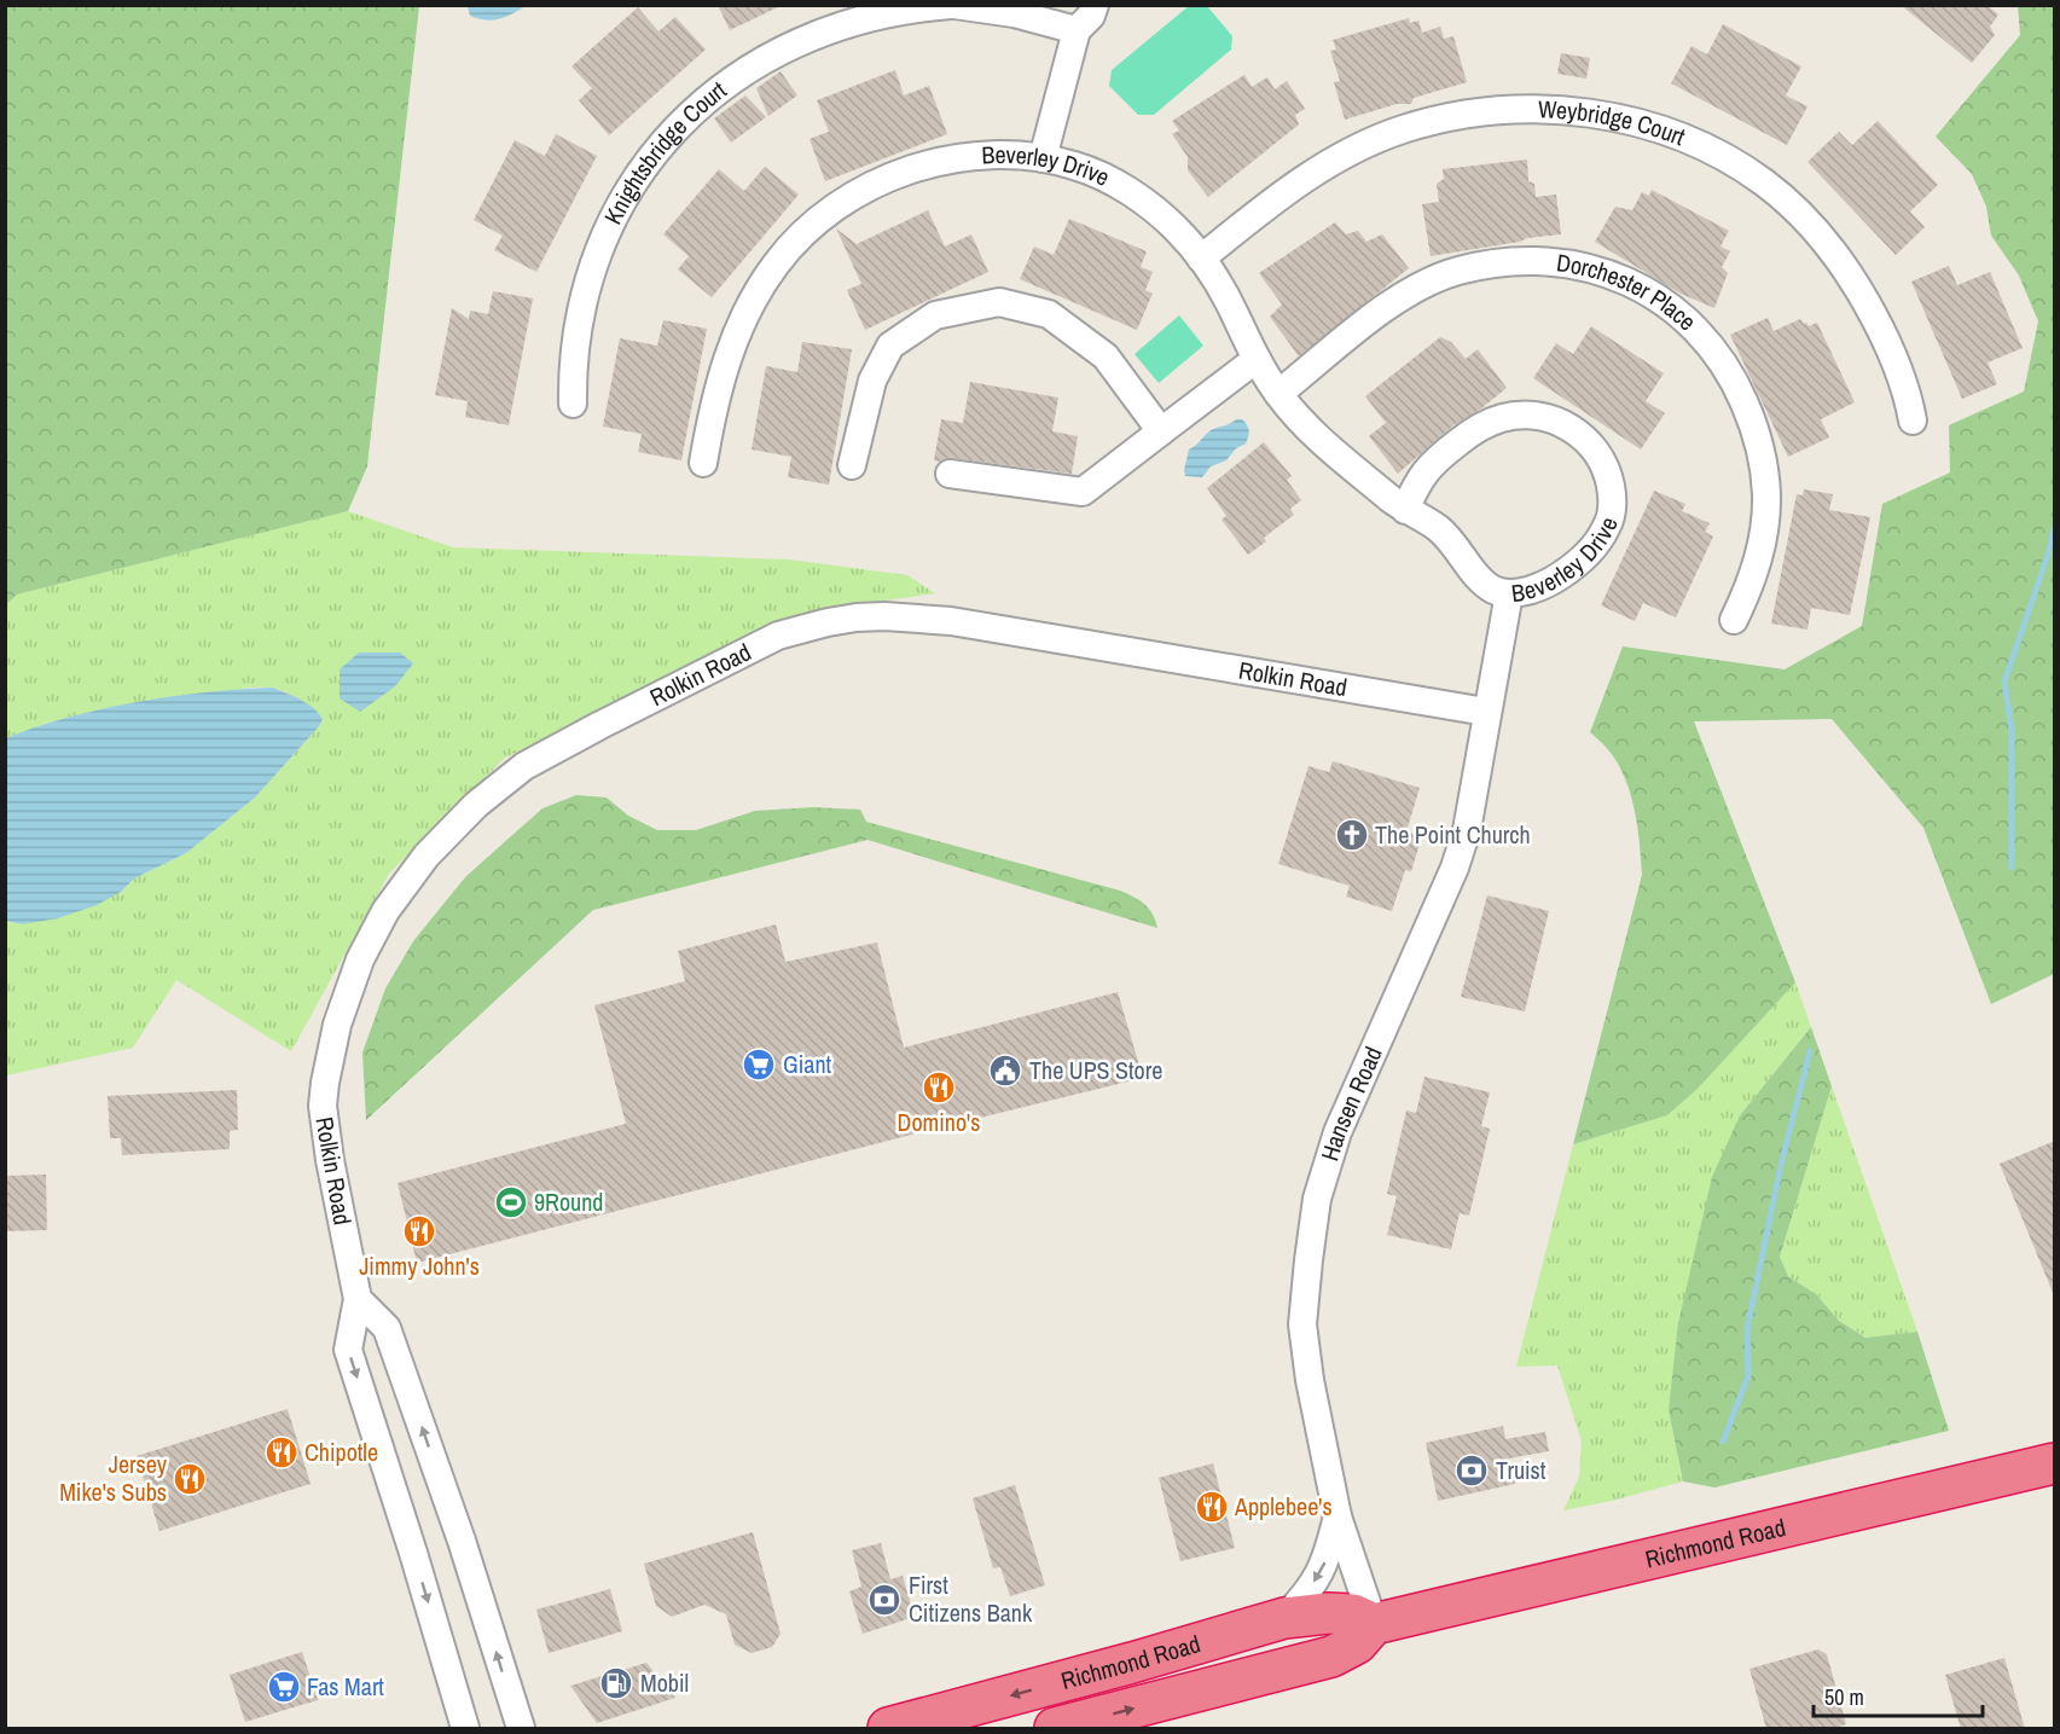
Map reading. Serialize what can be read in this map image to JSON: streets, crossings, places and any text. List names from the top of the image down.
{
  "streets": {
    "highway": ["Richmond Road"],
    "street": [
      "Weybridge Court",
      "Knightsbridge Court",
      "Beverley Drive",
      "Dorchester Place",
      "Rolkin Road",
      "Hansen Road"
    ]
  },
  "crossings": [
    ["Weybridge Court", "Beverley Drive"],
    ["Beverley Drive", "Dorchester Place"],
    ["Beverley Drive", "Hansen Road"],
    ["Rolkin Road", "Hansen Road"],
    ["Hansen Road", "Richmond Road"]
  ],
  "places": {
    "church": ["The Point Church"],
    "supermarket": ["Giant", "Fas Mart"],
    "public building": ["The UPS Store"],
    "restaurant": [
      "Domino's",
      "Jimmy John's",
      "Chipotle",
      "Jersey Mike's Subs",
      "Applebee's"
    ],
    "sports": ["9Round"],
    "bank": ["Truist", "First Citizens Bank"],
    "fuel station": ["Mobil"]
  },
  "scale_bar": "50 m"
}
